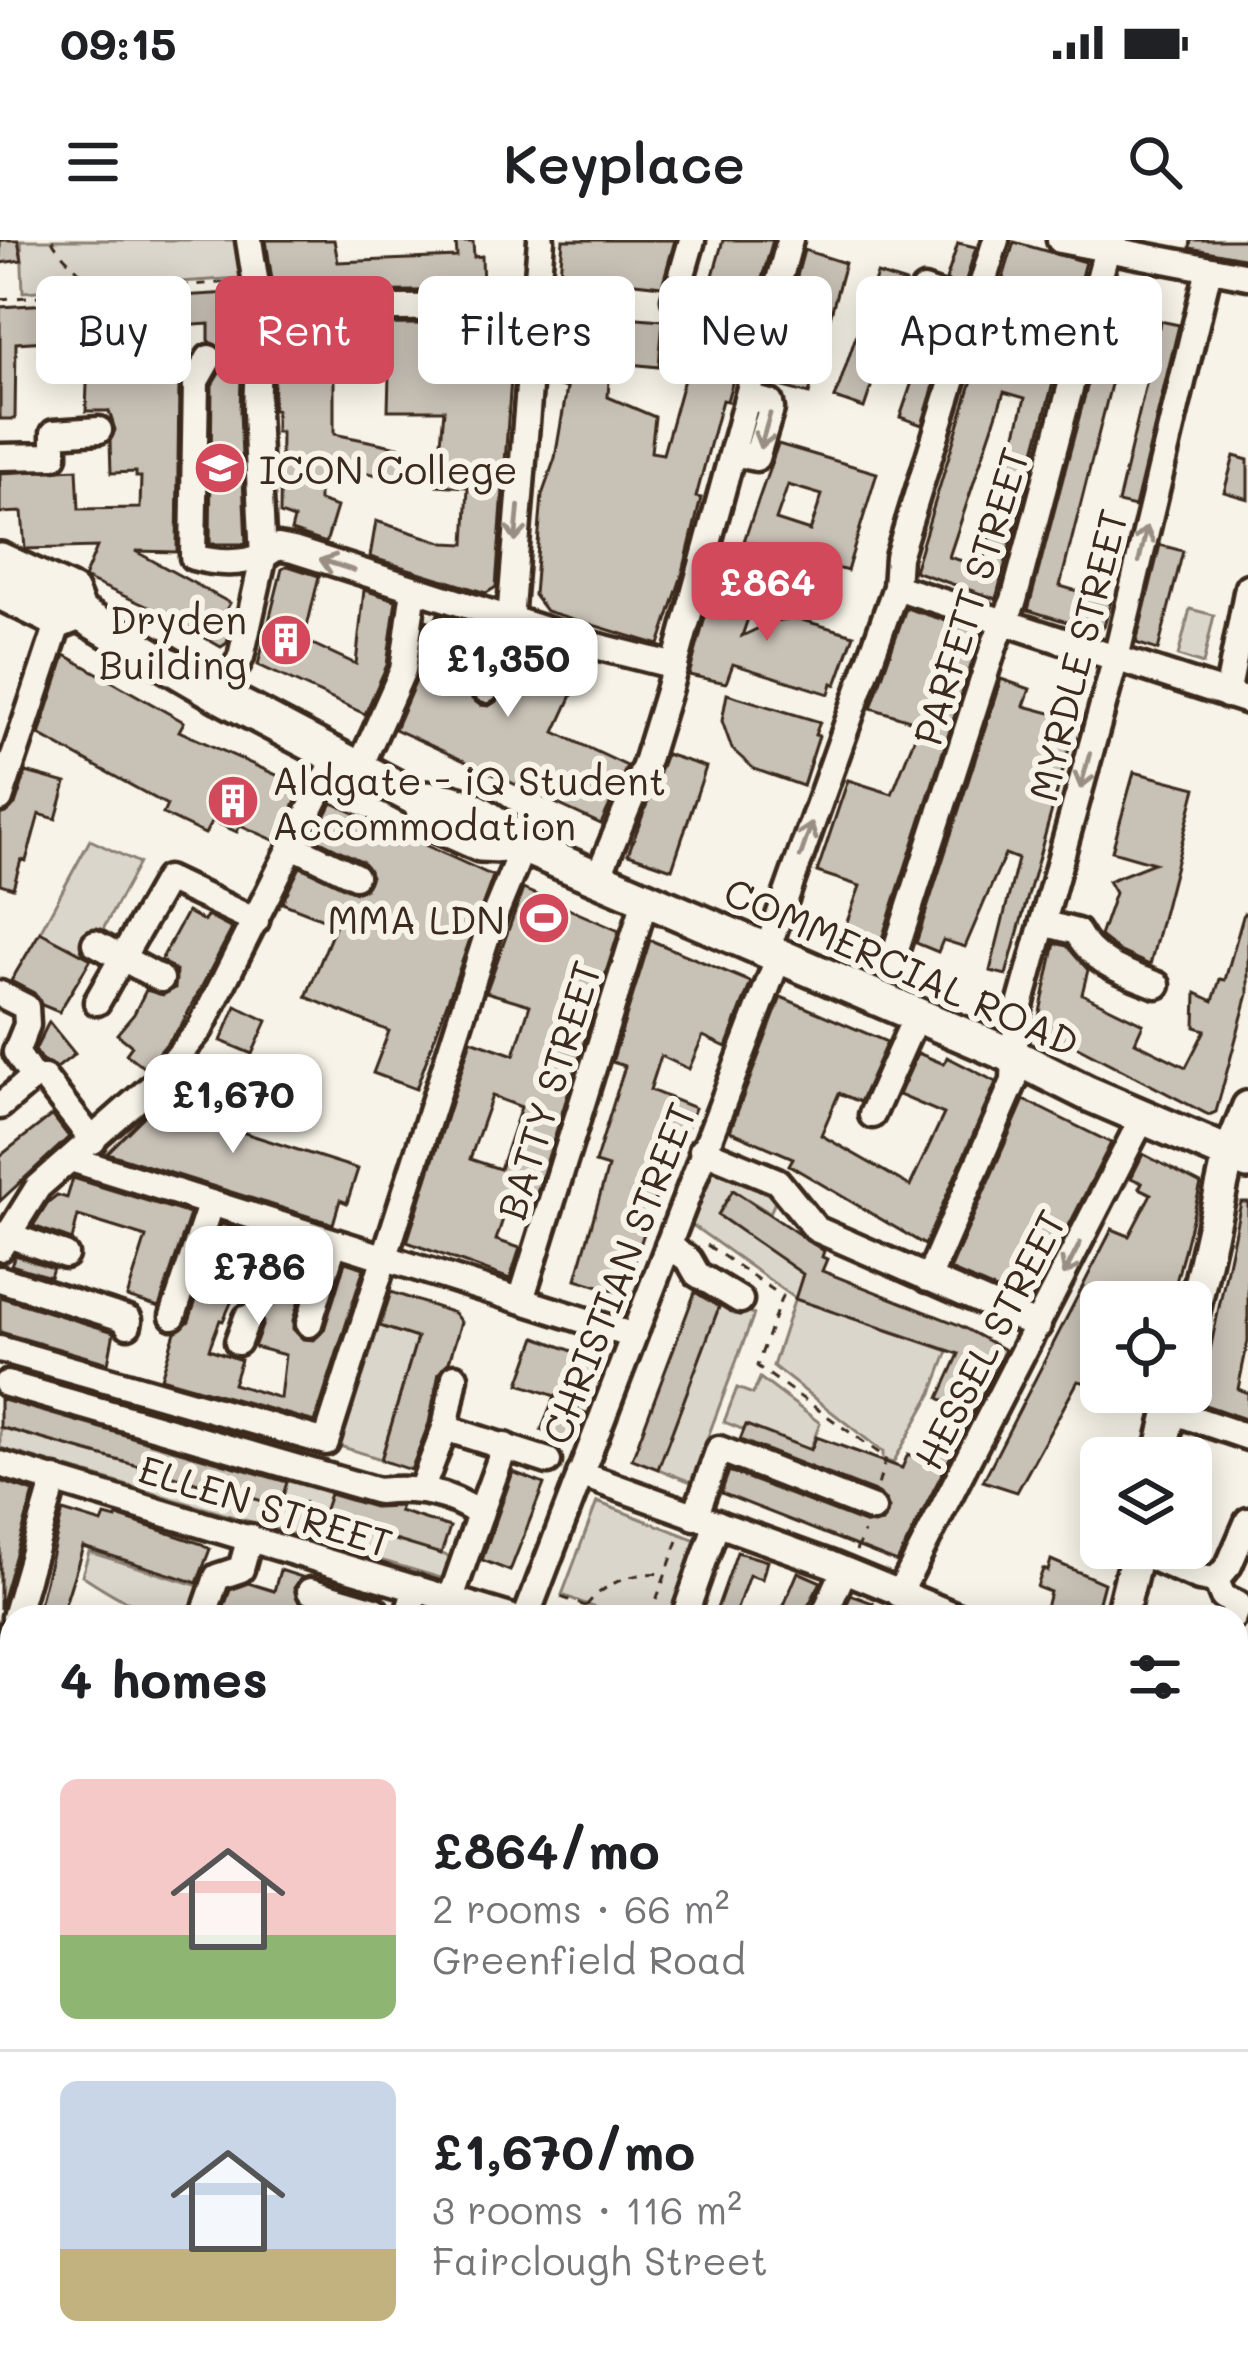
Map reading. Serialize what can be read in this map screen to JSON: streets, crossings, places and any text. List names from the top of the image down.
{
  "streets": {
    "highway": ["COMMERCIAL ROAD"],
    "street": [
      "PARFETT STREET",
      "MYRDLE STREET",
      "BATTY STREET",
      "CHRISTIAN STREET",
      "HESSEL STREET",
      "ELLEN STREET"
    ]
  },
  "crossings": [
    ["MYRDLE STREET", "COMMERCIAL ROAD"],
    ["COMMERCIAL ROAD", "BATTY STREET"],
    ["COMMERCIAL ROAD", "CHRISTIAN STREET"],
    ["COMMERCIAL ROAD", "HESSEL STREET"]
  ],
  "one_way": ["HESSEL STREET"],
  "places": {
    "school or university": ["ICON College"],
    "building": ["Dryden Building", "Aldgate - iQ Student Accommodation"],
    "sports": ["MMA LDN"]
  },
  "page": {
    "status": "09:15",
    "header": "Keyplace",
    "chip": [
      "Buy",
      "Rent",
      "Filters",
      "New",
      "Apartment"
    ],
    "price": [
      "£864",
      "£1,350",
      "£1,670",
      "£786"
    ],
    "heading": "4 homes",
    "list": [
      {
        "name": "£864/mo",
        "note": "2 rooms · 66 m² · Greenfield Road"
      },
      {
        "name": "£1,670/mo",
        "note": "3 rooms · 116 m² · Fairclough Street"
      }
    ]
  }
}
